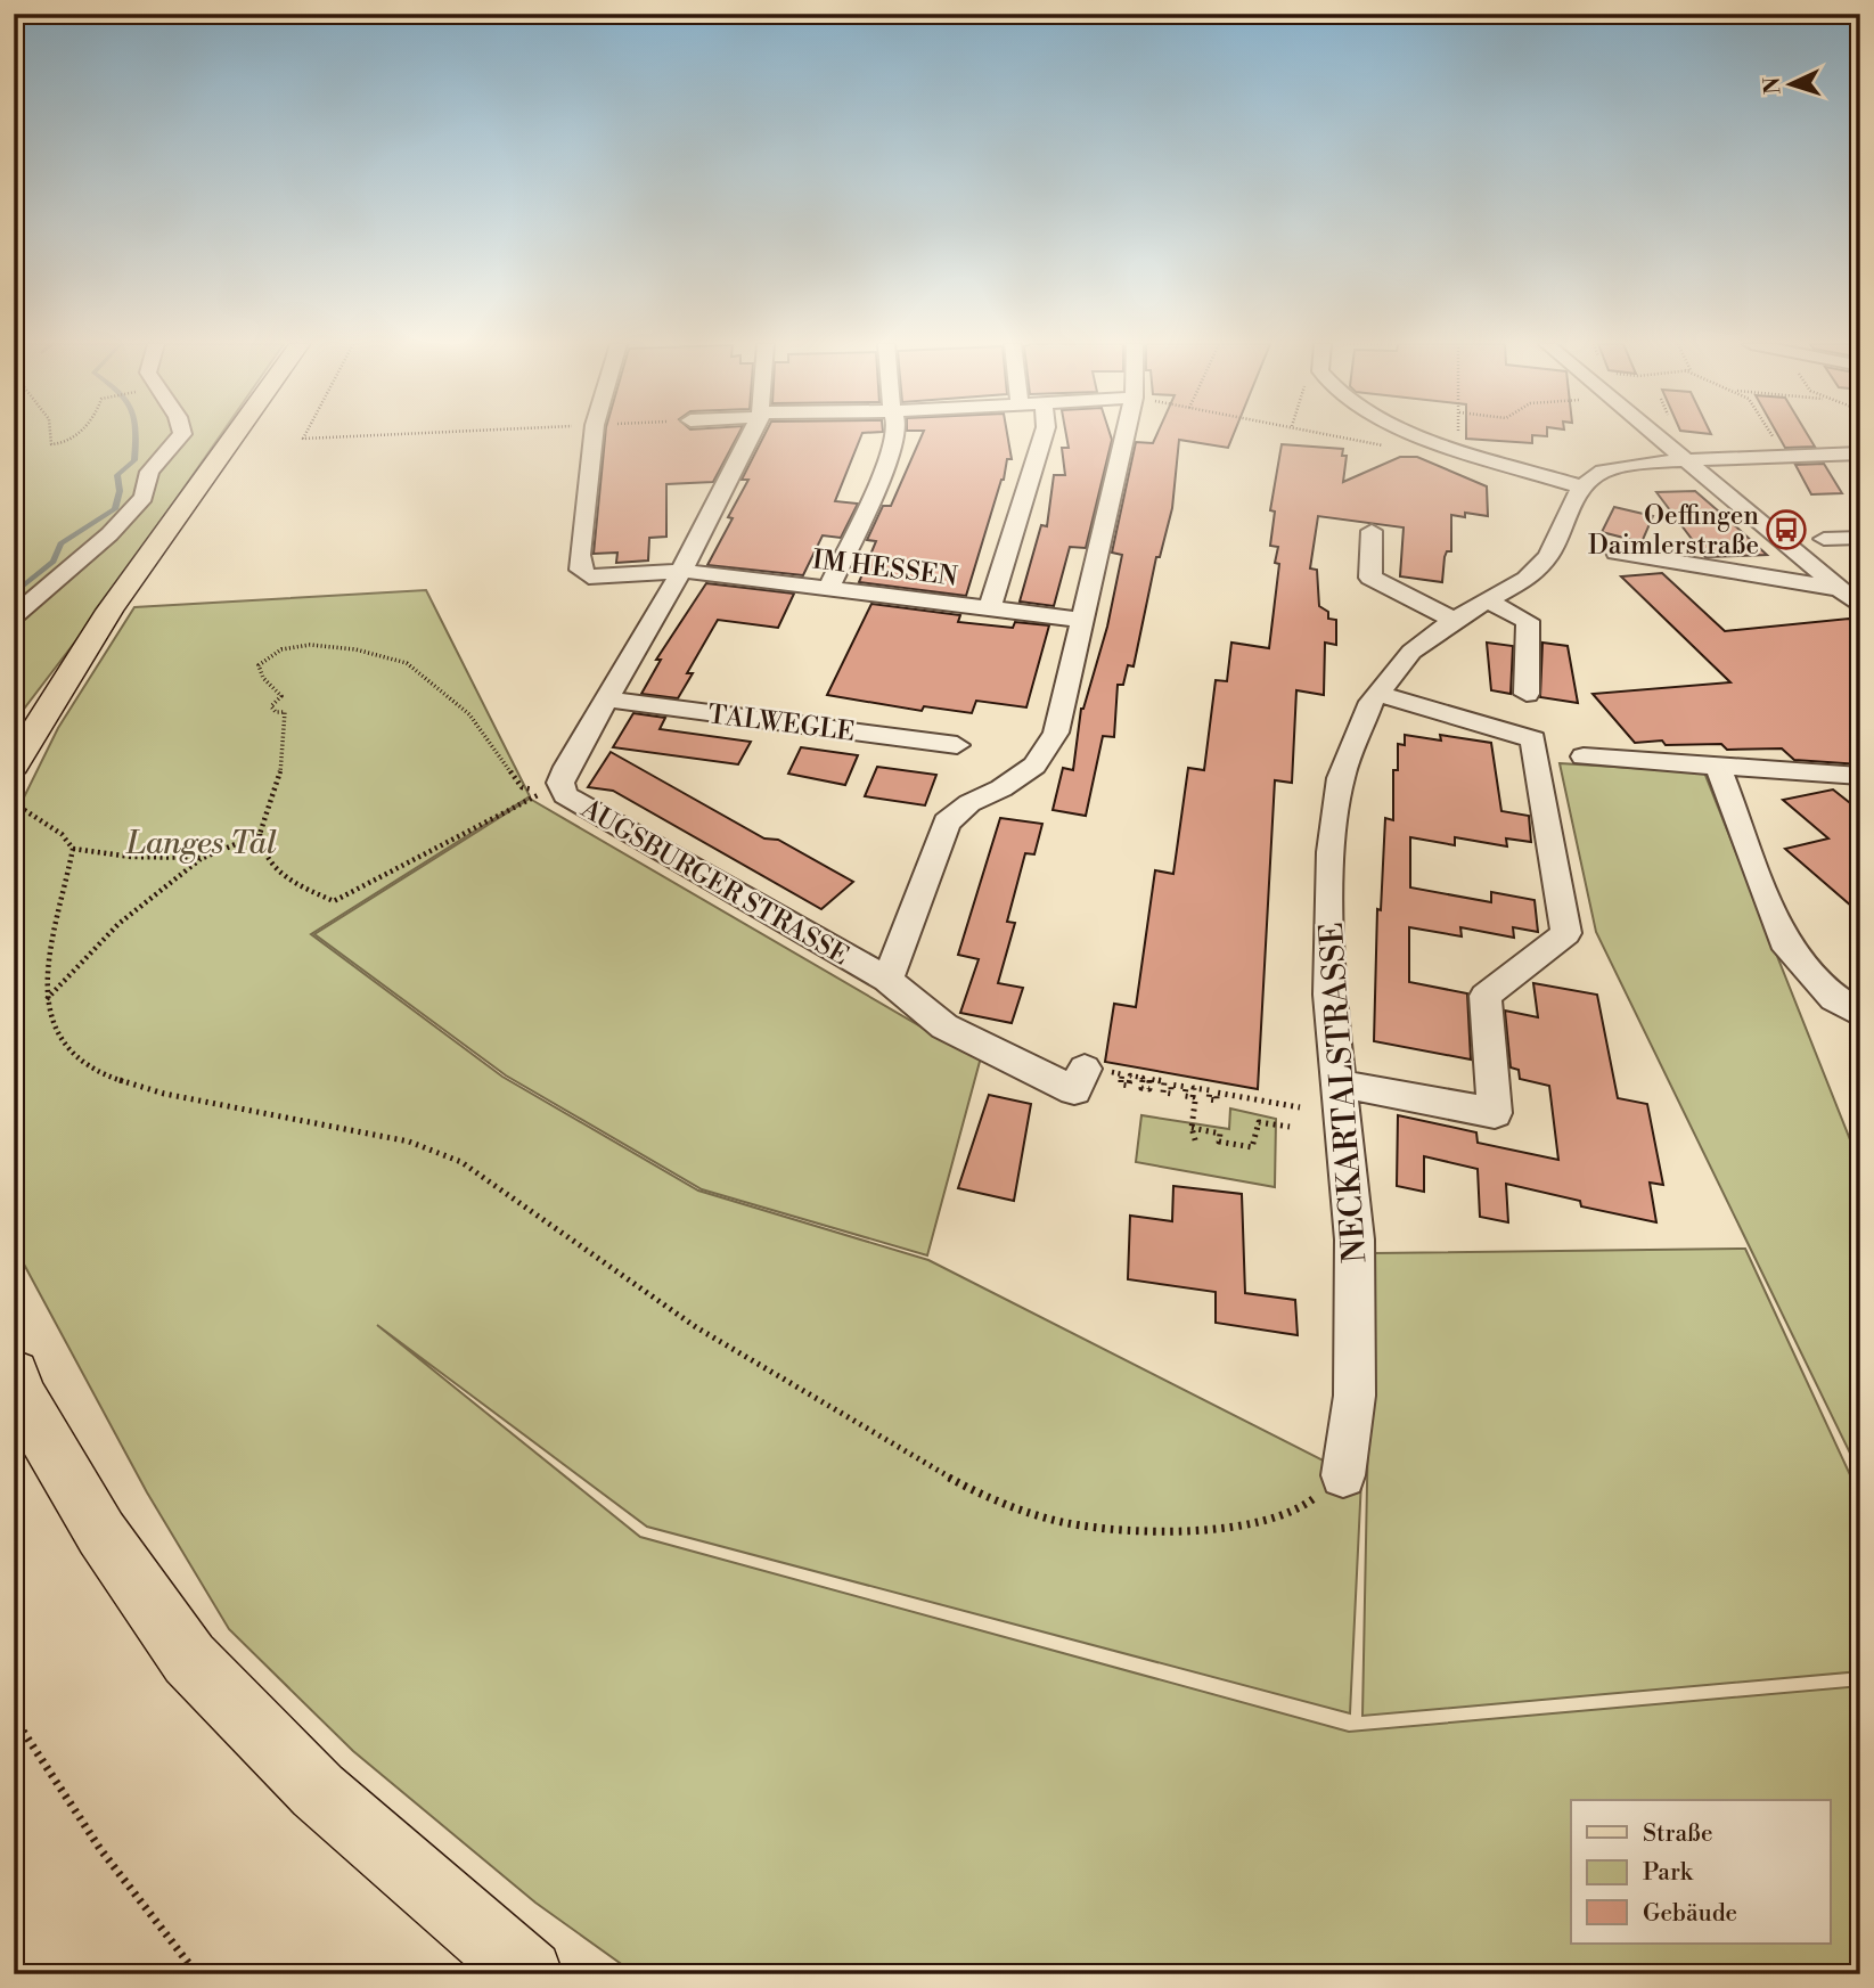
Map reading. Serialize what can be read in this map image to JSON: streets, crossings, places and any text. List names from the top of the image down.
{
  "streets": {
    "street": [
      "IM HESSEN",
      "TALWEGLE",
      "AUGSBURGER STRASSE",
      "NECKARTALSTRASSE"
    ]
  },
  "crossings": [
    ["IM HESSEN", "AUGSBURGER STRASSE"],
    ["TALWEGLE", "AUGSBURGER STRASSE"]
  ],
  "parks": ["Langes Tal"],
  "places": {
    "bus stop": ["Oeffingen Daimlerstraße"]
  },
  "legend": ["Straße", "Park", "Gebäude"],
  "north": "left"
}
